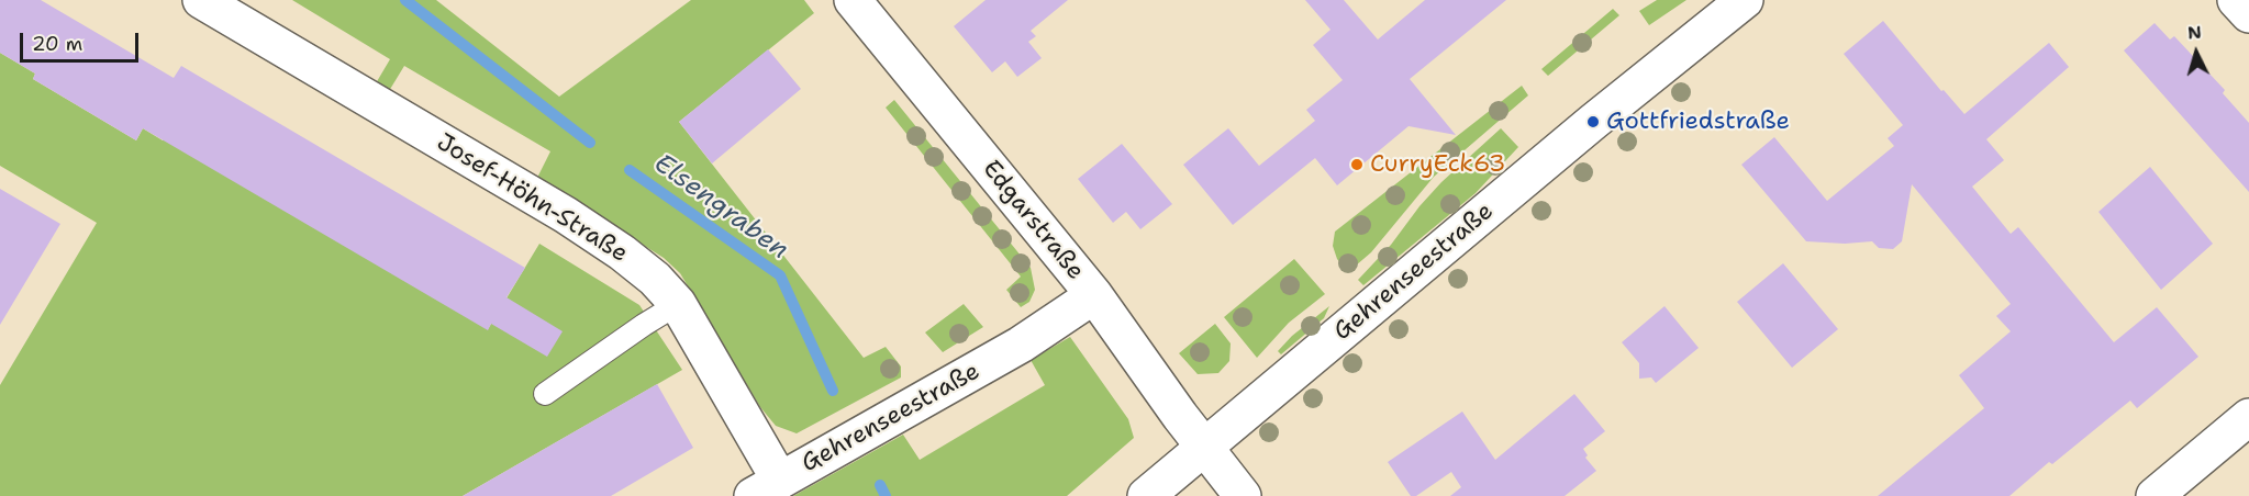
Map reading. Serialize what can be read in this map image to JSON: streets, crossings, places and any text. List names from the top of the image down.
{
  "streets": {
    "street": ["Josef-Höhn-Straße", "Edgarstraße", "Gehrenseestraße"]
  },
  "crossings": [
    ["Josef-Höhn-Straße", "Gehrenseestraße"],
    ["Edgarstraße", "Gehrenseestraße"]
  ],
  "water": ["Elsengraben"],
  "places": ["Gottfriedstraße", "CurryEck63"],
  "scale_bar": "20 m",
  "north": "top"
}
